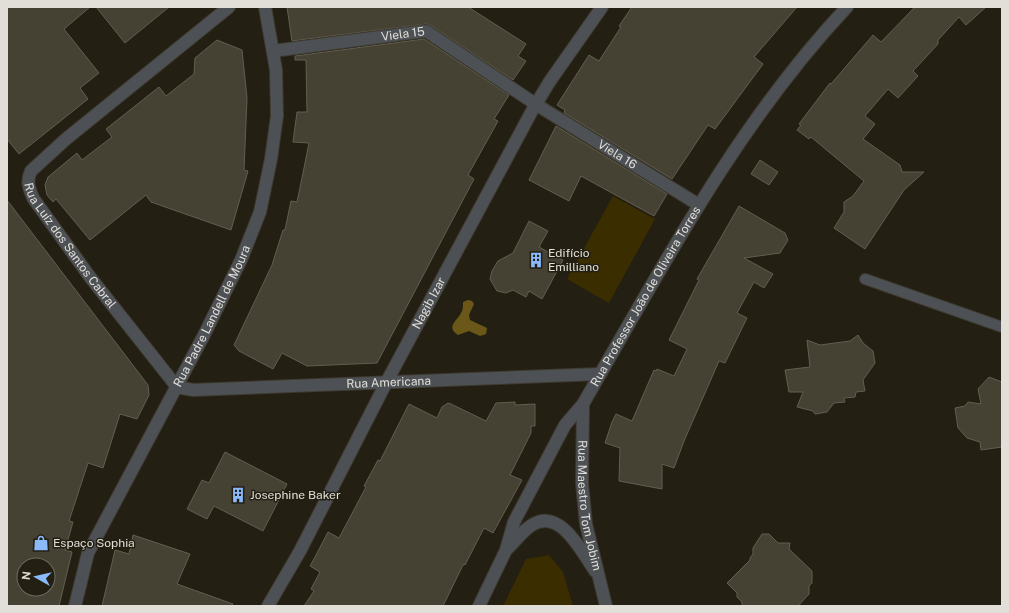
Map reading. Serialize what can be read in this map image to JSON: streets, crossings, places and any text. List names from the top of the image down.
{
  "streets": {
    "street": [
      "Viela 15",
      "Viela 16",
      "Rua Luíz dos Santos Cabral",
      "Rua Professor João de Oliveira Torres",
      "Nagib Izar",
      "Rua Padre Landell de Moura",
      "Rua Americana",
      "Rua Maestro Tom Jobim"
    ]
  },
  "crossings": [
    ["Viela 15", "Viela 16"],
    ["Viela 15", "Nagib Izar"],
    ["Viela 15", "Rua Padre Landell de Moura"],
    ["Viela 16", "Rua Professor João de Oliveira Torres"],
    ["Viela 16", "Nagib Izar"],
    ["Rua Luíz dos Santos Cabral", "Rua Padre Landell de Moura"],
    ["Rua Luíz dos Santos Cabral", "Rua Americana"],
    ["Rua Professor João de Oliveira Torres", "Rua Americana"],
    ["Rua Professor João de Oliveira Torres", "Rua Maestro Tom Jobim"],
    ["Nagib Izar", "Rua Americana"],
    ["Rua Padre Landell de Moura", "Rua Americana"]
  ],
  "places": {
    "building": ["Edifício Emilliano", "Josephine Baker"],
    "shop": ["Espaço Sophia"]
  },
  "north": "left"
}
